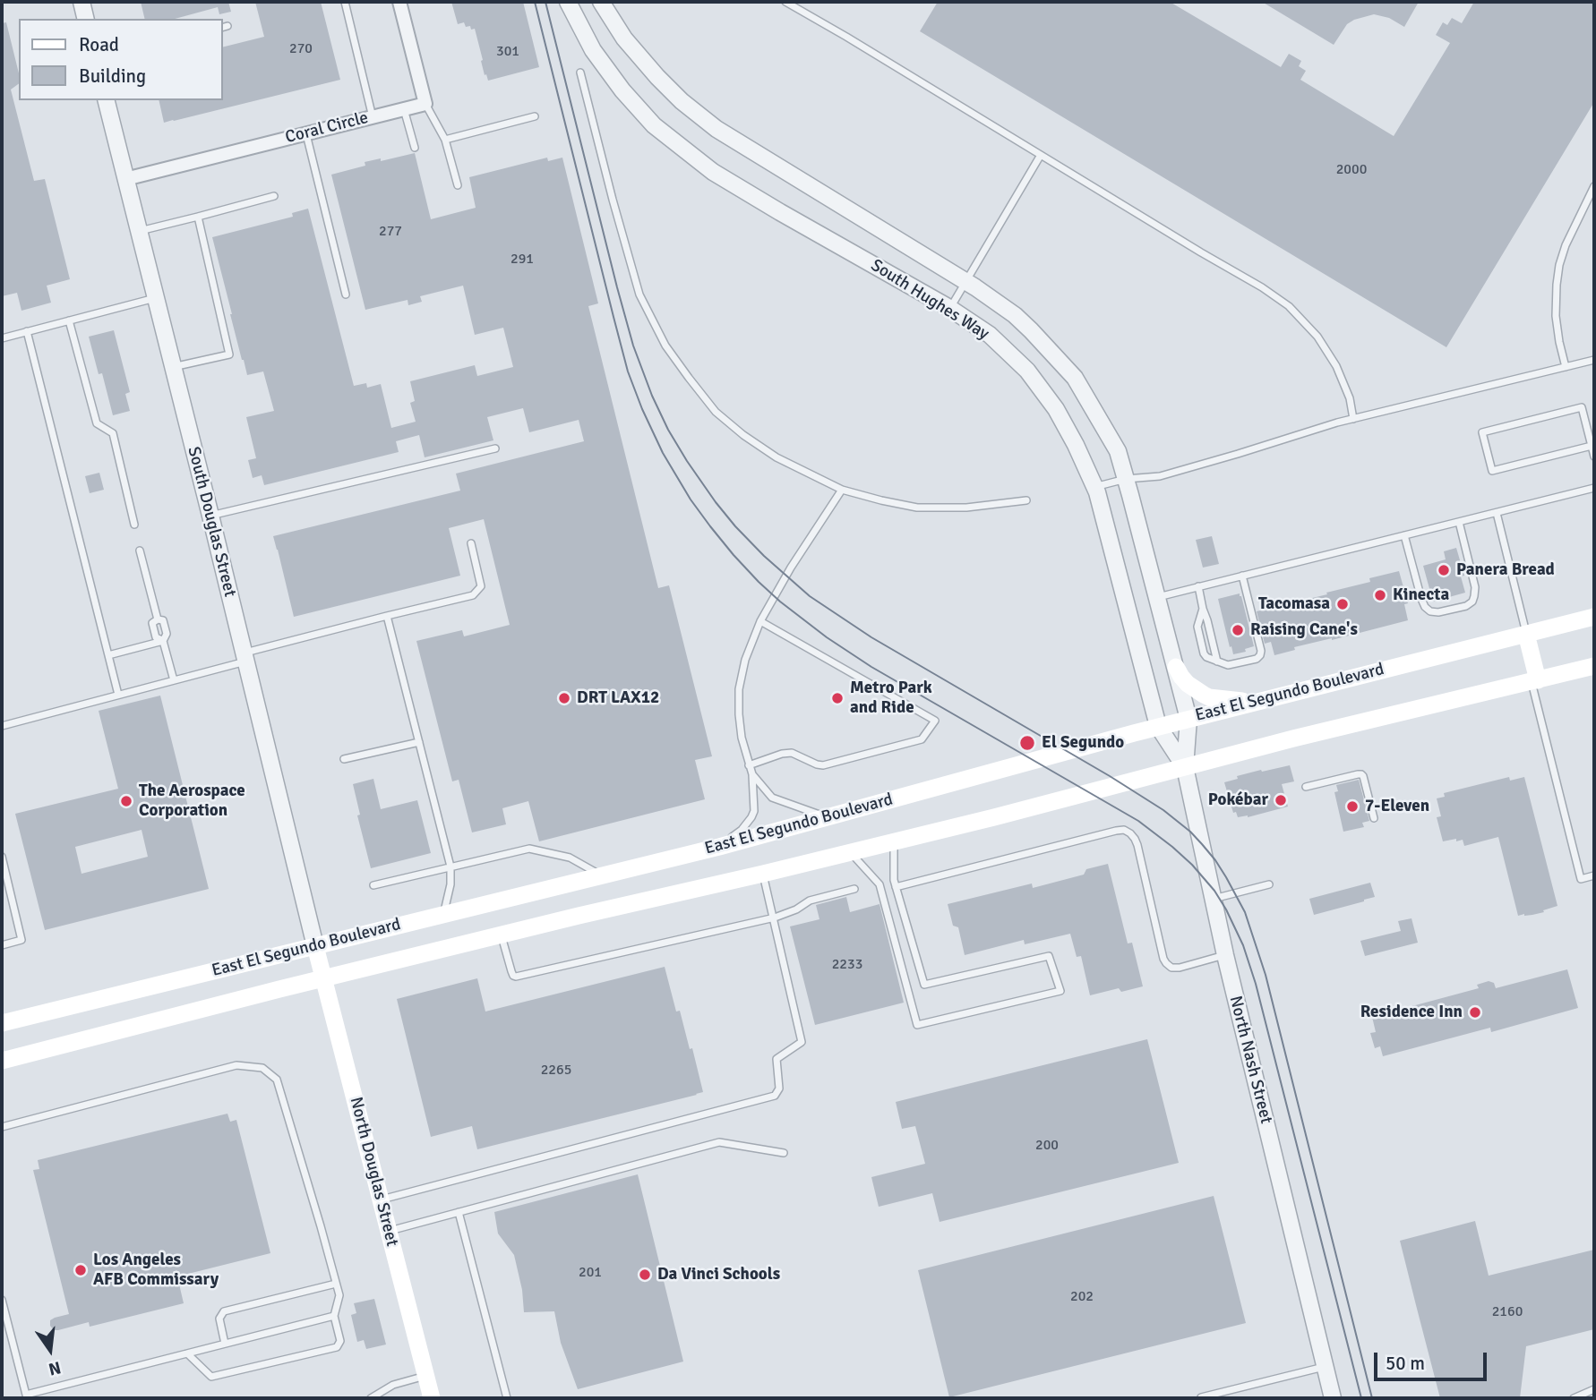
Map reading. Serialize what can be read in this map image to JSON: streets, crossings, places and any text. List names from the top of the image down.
{
  "streets": {
    "main road": ["East El Segundo Boulevard", "North Douglas Street"],
    "street": [
      "Coral Circle",
      "South Hughes Way",
      "South Douglas Street",
      "North Nash Street"
    ]
  },
  "crossings": [
    ["Coral Circle", "South Douglas Street"],
    ["South Hughes Way", "East El Segundo Boulevard"],
    ["South Hughes Way", "North Nash Street"],
    ["South Douglas Street", "East El Segundo Boulevard"],
    ["South Douglas Street", "North Douglas Street"],
    ["East El Segundo Boulevard", "North Nash Street"],
    ["East El Segundo Boulevard", "North Douglas Street"]
  ],
  "places": [
    "Panera Bread",
    "Kinecta",
    "Tacomasa",
    "Raising Cane's",
    "DRT LAX12",
    "Metro Park and Ride",
    "El Segundo",
    "Pokébar",
    "The Aerospace Corporation",
    "7-Eleven",
    "Residence Inn",
    "Los Angeles AFB Commissary",
    "Da Vinci Schools"
  ],
  "house_numbers": [
    "270",
    "301",
    "2000",
    "277",
    "291",
    "2233",
    "2265",
    "200",
    "201",
    "202",
    "2160"
  ],
  "legend": ["Road", "Building"],
  "scale_bar": "50 m",
  "north": "bottom"
}
